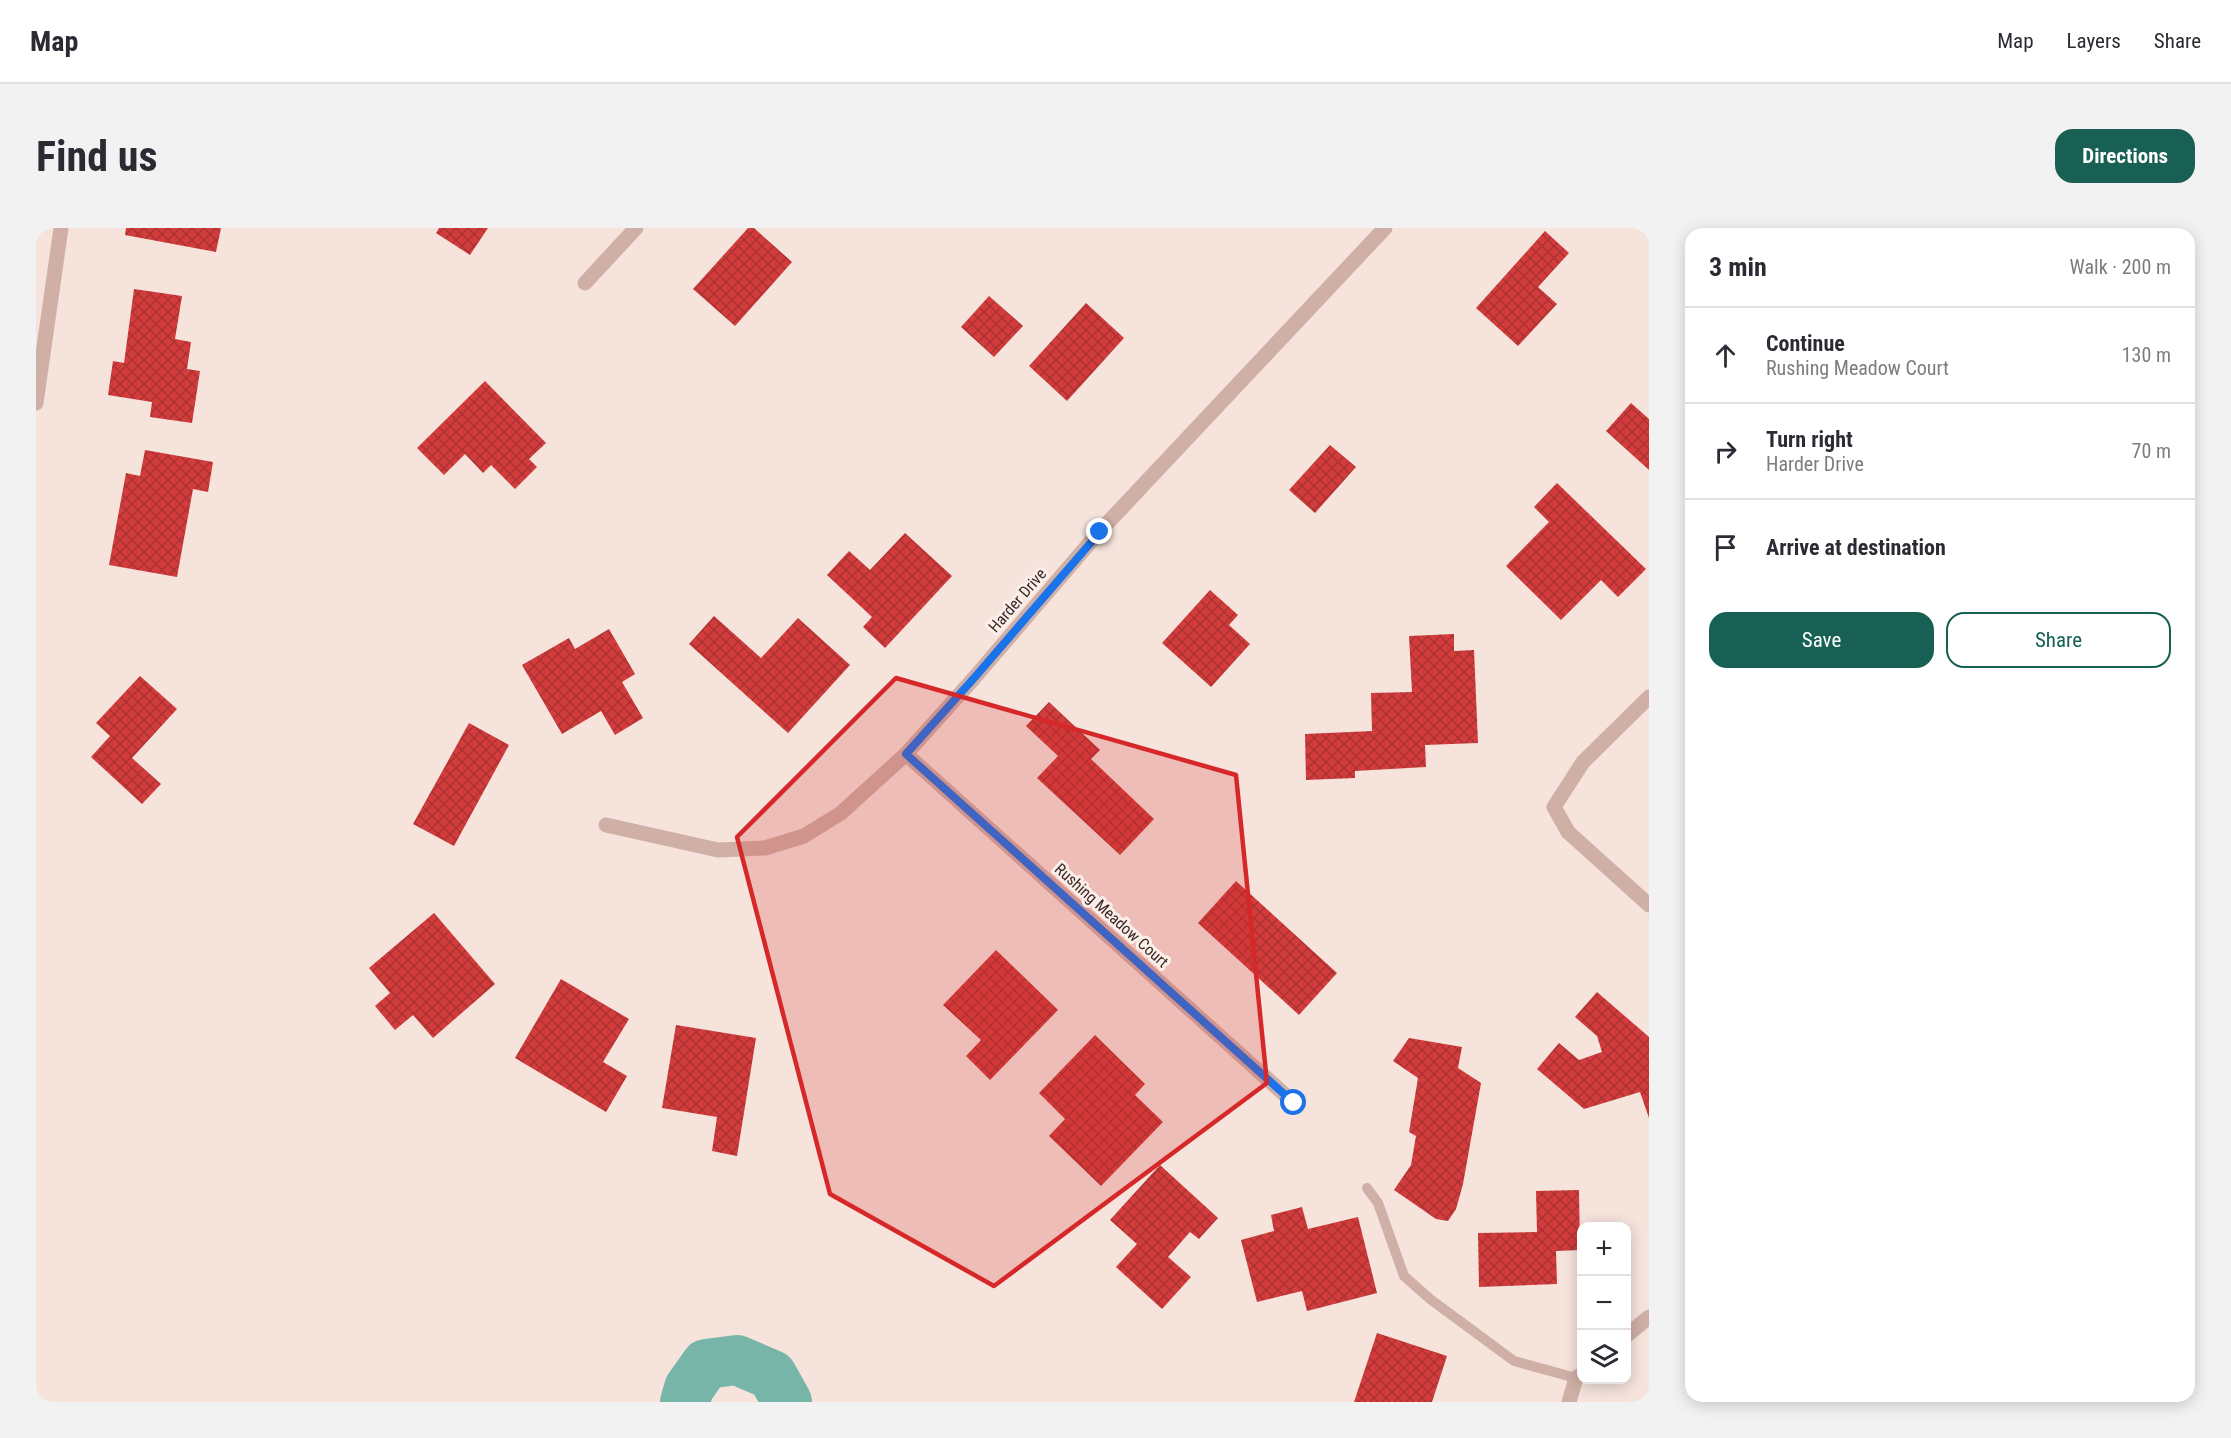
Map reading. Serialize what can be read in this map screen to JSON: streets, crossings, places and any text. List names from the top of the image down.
{
  "streets": {
    "street": ["Harder Drive", "Rushing Meadow Court"]
  },
  "crossings": [
    ["Harder Drive", "Rushing Meadow Court"]
  ],
  "page": {
    "header": "Map",
    "nav": ["Map", "Layers", "Share"],
    "buttons": [
      "Directions",
      ["Save", "Share"]
    ],
    "title": "Find us",
    "heading": ["3 min", "Walk · 200 m"],
    "list": [
      ["Continue", "Rushing Meadow Court", "130 m"],
      ["Turn right", "Harder Drive", "70 m"],
      "Arrive at destination"
    ],
    "map_buttons": ["+", "−"]
  }
}
